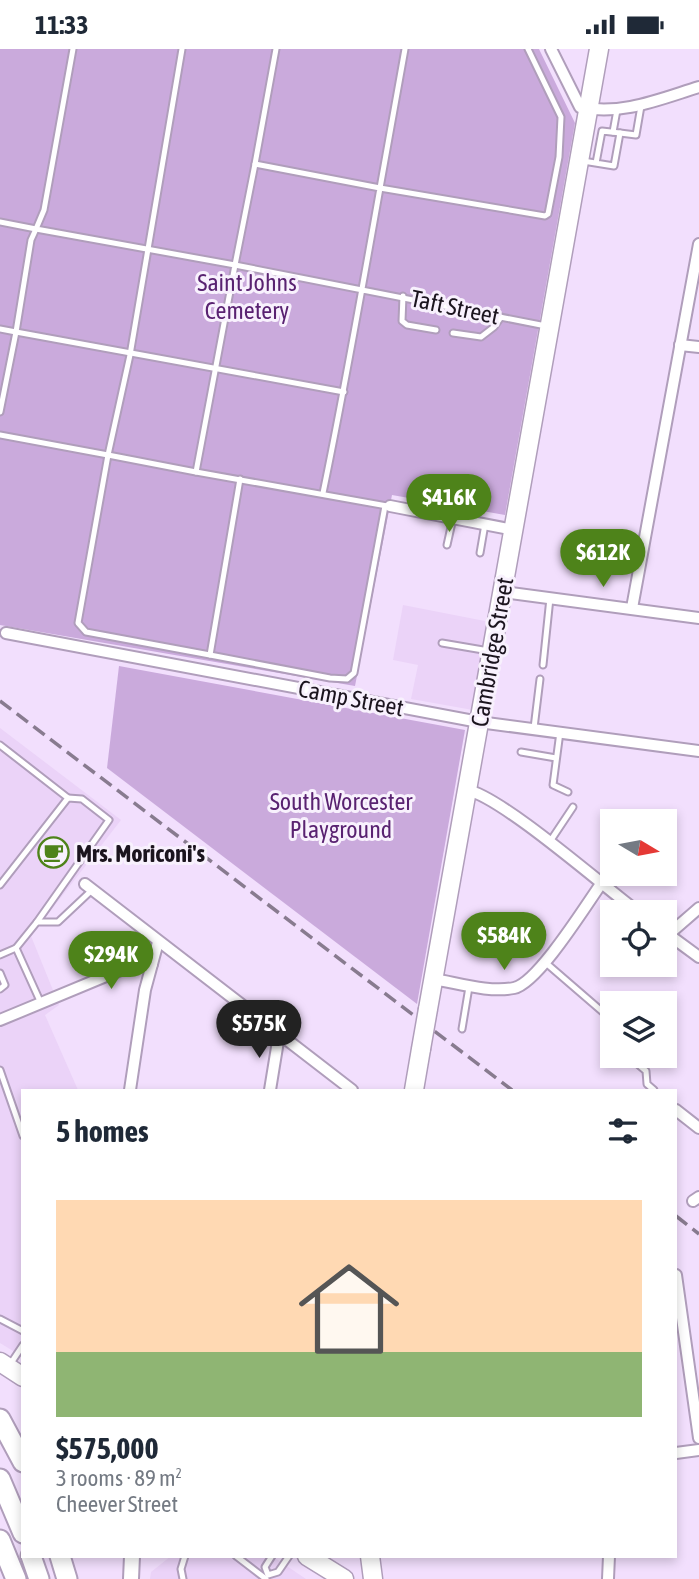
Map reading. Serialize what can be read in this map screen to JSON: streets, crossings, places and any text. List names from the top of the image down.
{
  "streets": {
    "main road": ["Cambridge Street"],
    "street": ["Camp Street"],
    "lane": ["Taft Street"]
  },
  "crossings": [
    ["Taft Street", "Cambridge Street"],
    ["Cambridge Street", "Camp Street"]
  ],
  "parks": ["Saint Johns Cemetery", "South Worcester Playground"],
  "places": {
    "cafe": ["Mrs. Moriconi's"]
  },
  "north": "right",
  "page": {
    "status": "11:33",
    "price": [
      "$416K",
      "$612K",
      "$584K",
      "$294K",
      "$575K"
    ],
    "heading": "5 homes",
    "list": [
      {
        "name": "$575,000",
        "note": "3 rooms · 89 m² · Cheever Street"
      }
    ]
  }
}
